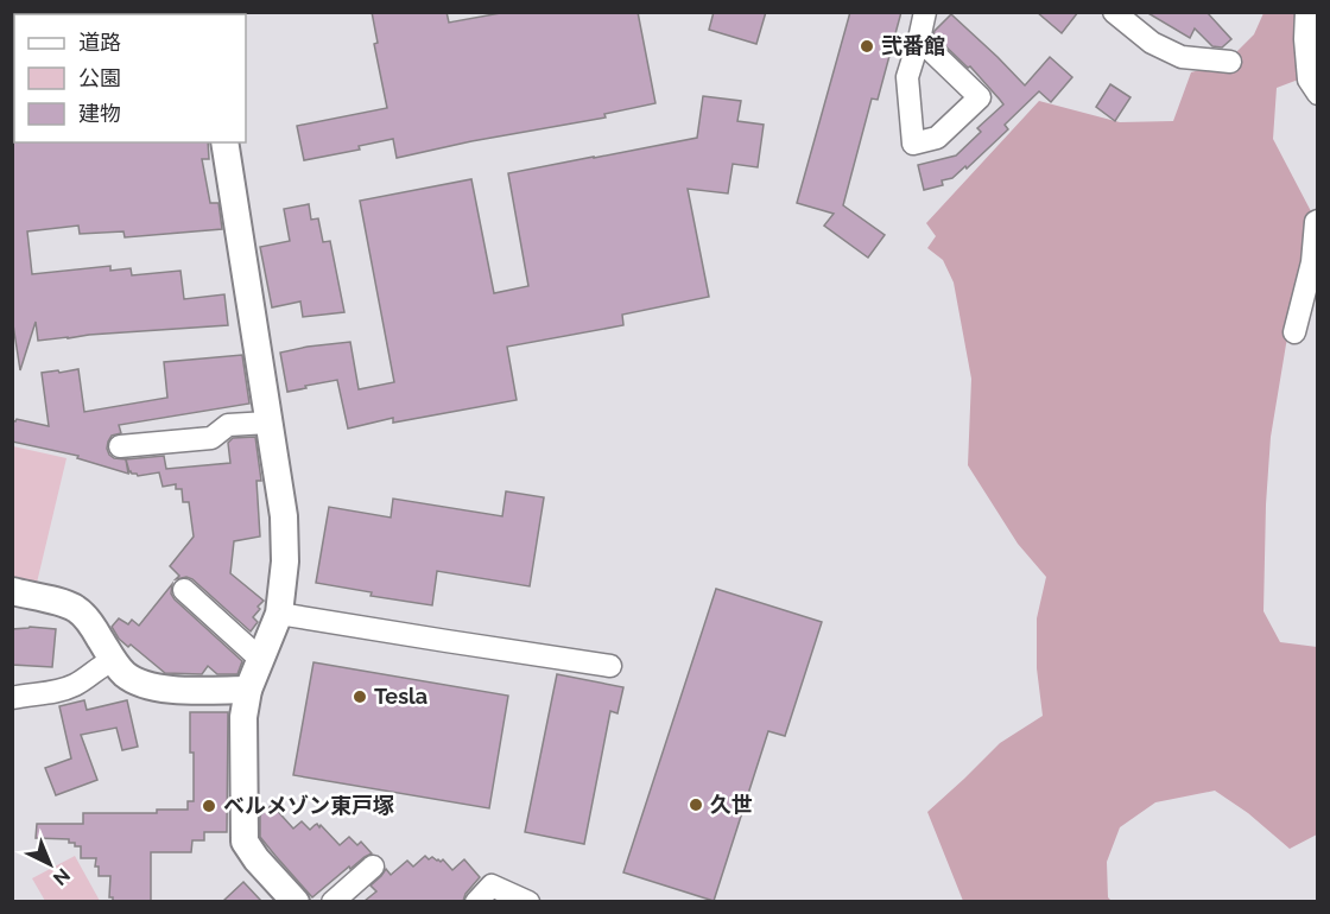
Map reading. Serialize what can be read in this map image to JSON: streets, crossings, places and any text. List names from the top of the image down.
{
  "places": [
    "弐番館",
    "Tesla",
    "久世",
    "ベルメゾン東戸塚"
  ],
  "legend": ["道路", "公園", "建物"],
  "north": "bottom right"
}
